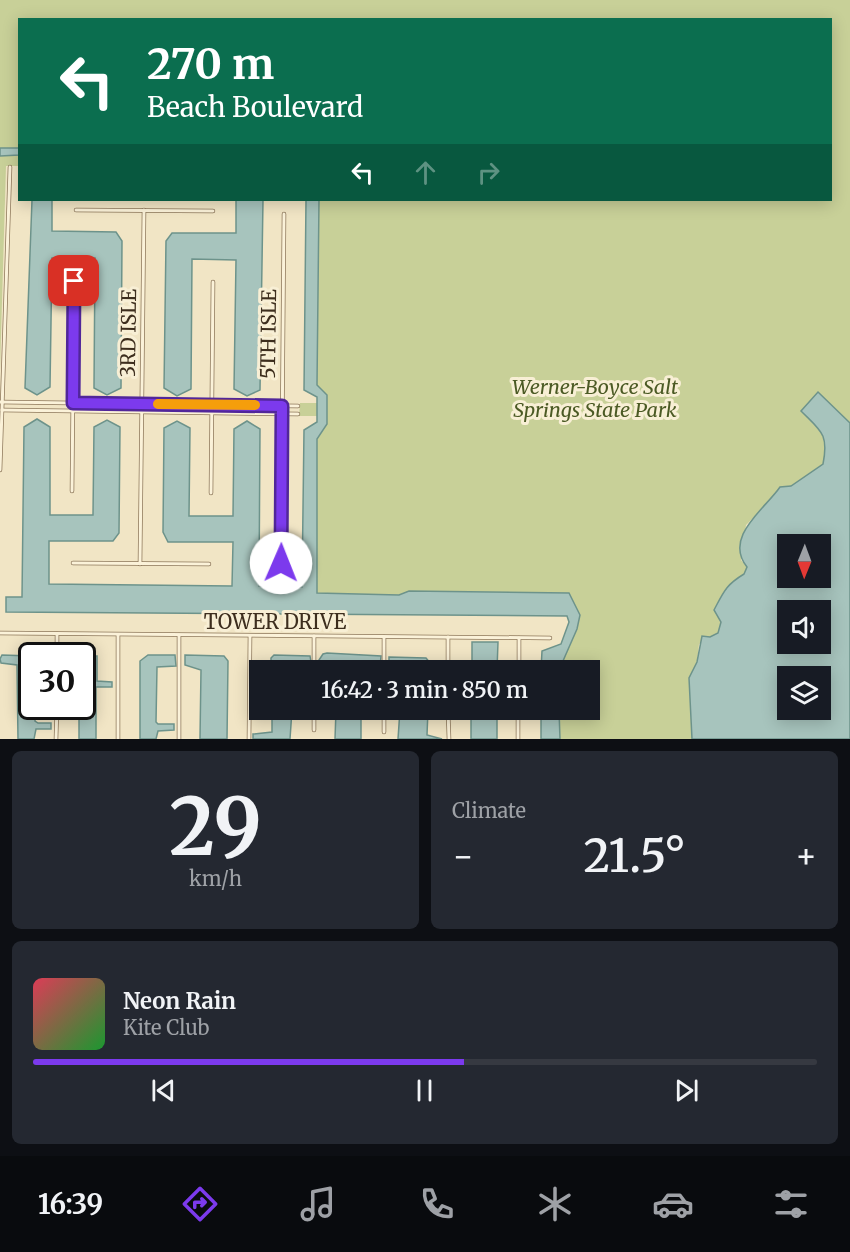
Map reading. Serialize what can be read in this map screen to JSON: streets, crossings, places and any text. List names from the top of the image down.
{
  "streets": {
    "street": ["3RD ISLE", "5TH ISLE", "TOWER DRIVE"]
  },
  "parks": ["Werner-Boyce Salt Springs State Park"],
  "north": "bottom",
  "page": {
    "turn": ["270 m", "Beach Boulevard"],
    "limit": "30",
    "trip": "16:42 · 3 min · 850 m",
    "tile": [
      ["29", "km/h"],
      "Climate"
    ],
    "heat": ["−", "21.5°", "+"],
    "song": ["Neon Rain", "Kite Club"],
    "tabs": "16:39"
  }
}
